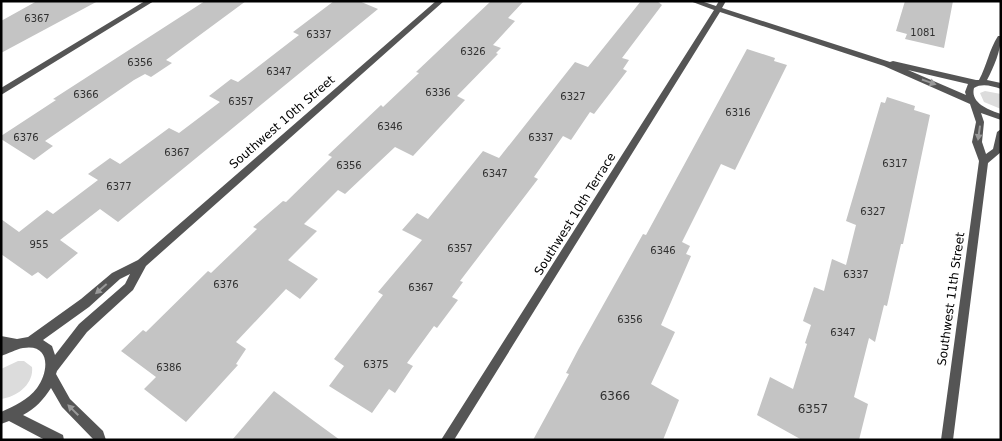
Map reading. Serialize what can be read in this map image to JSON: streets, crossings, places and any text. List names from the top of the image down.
{
  "streets": {
    "street": ["Southwest 10th Street", "Southwest 10th Terrace", "Southwest 11th Street"]
  },
  "house_numbers": [
    "6367",
    "1081",
    "6337",
    "6326",
    "6356",
    "6347",
    "6336",
    "6366",
    "6327",
    "6357",
    "6316",
    "6346",
    "6376",
    "6337",
    "6367",
    "6317",
    "6356",
    "6347",
    "6377",
    "6327",
    "955",
    "6357",
    "6346",
    "6337",
    "6376",
    "6367",
    "6356",
    "6347",
    "6375",
    "6386",
    "6366",
    "6357"
  ]
}
